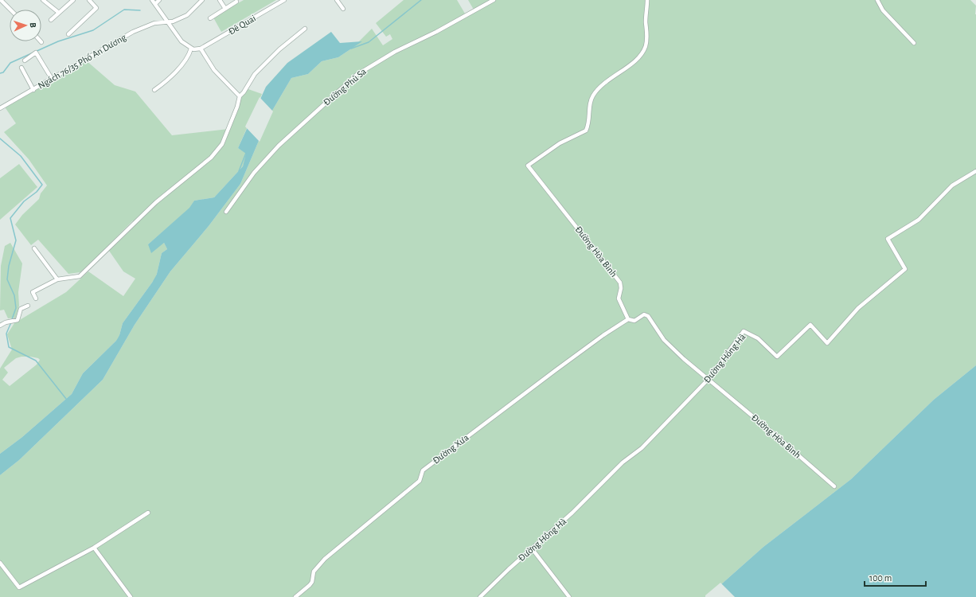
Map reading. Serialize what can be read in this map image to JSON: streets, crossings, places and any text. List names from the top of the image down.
{
  "streets": {
    "street": [
      "Đê Quai",
      "Ngách 76/35 Phố An Dương",
      "Đường Phù Sa",
      "Đường Hòa Bình",
      "Đường Hồng Hà",
      "Đường Xưa"
    ]
  },
  "crossings": [
    ["Đường Hòa Bình", "Đường Hồng Hà"],
    ["Đường Hòa Bình", "Đường Xưa"]
  ],
  "scale_bar": "100 m",
  "north": "right"
}
